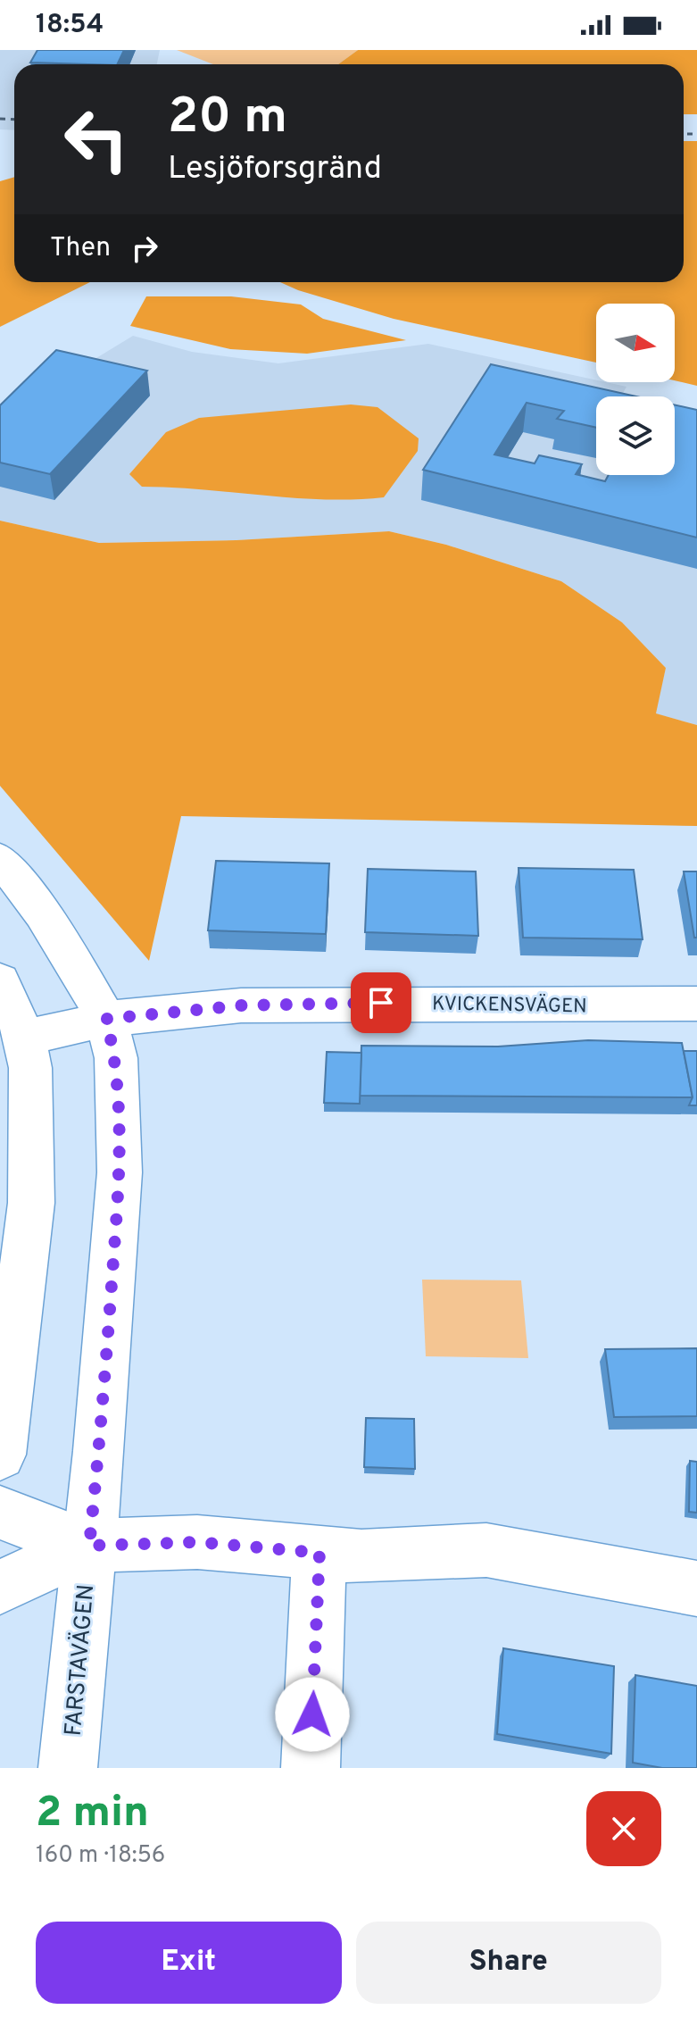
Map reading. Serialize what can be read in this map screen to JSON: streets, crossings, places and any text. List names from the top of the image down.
{
  "streets": {
    "main road": ["KVICKENSVÄGEN", "FARSTAVÄGEN"]
  },
  "crossings": [
    ["KVICKENSVÄGEN", "FARSTAVÄGEN"]
  ],
  "north": "right",
  "page": {
    "status": "18:54",
    "turn": ["20 m", "Lesjöforsgränd"],
    "then": "Then",
    "heading": ["2 min", "160 m · 18:56"],
    "buttons": ["Exit", "Share"]
  }
}
